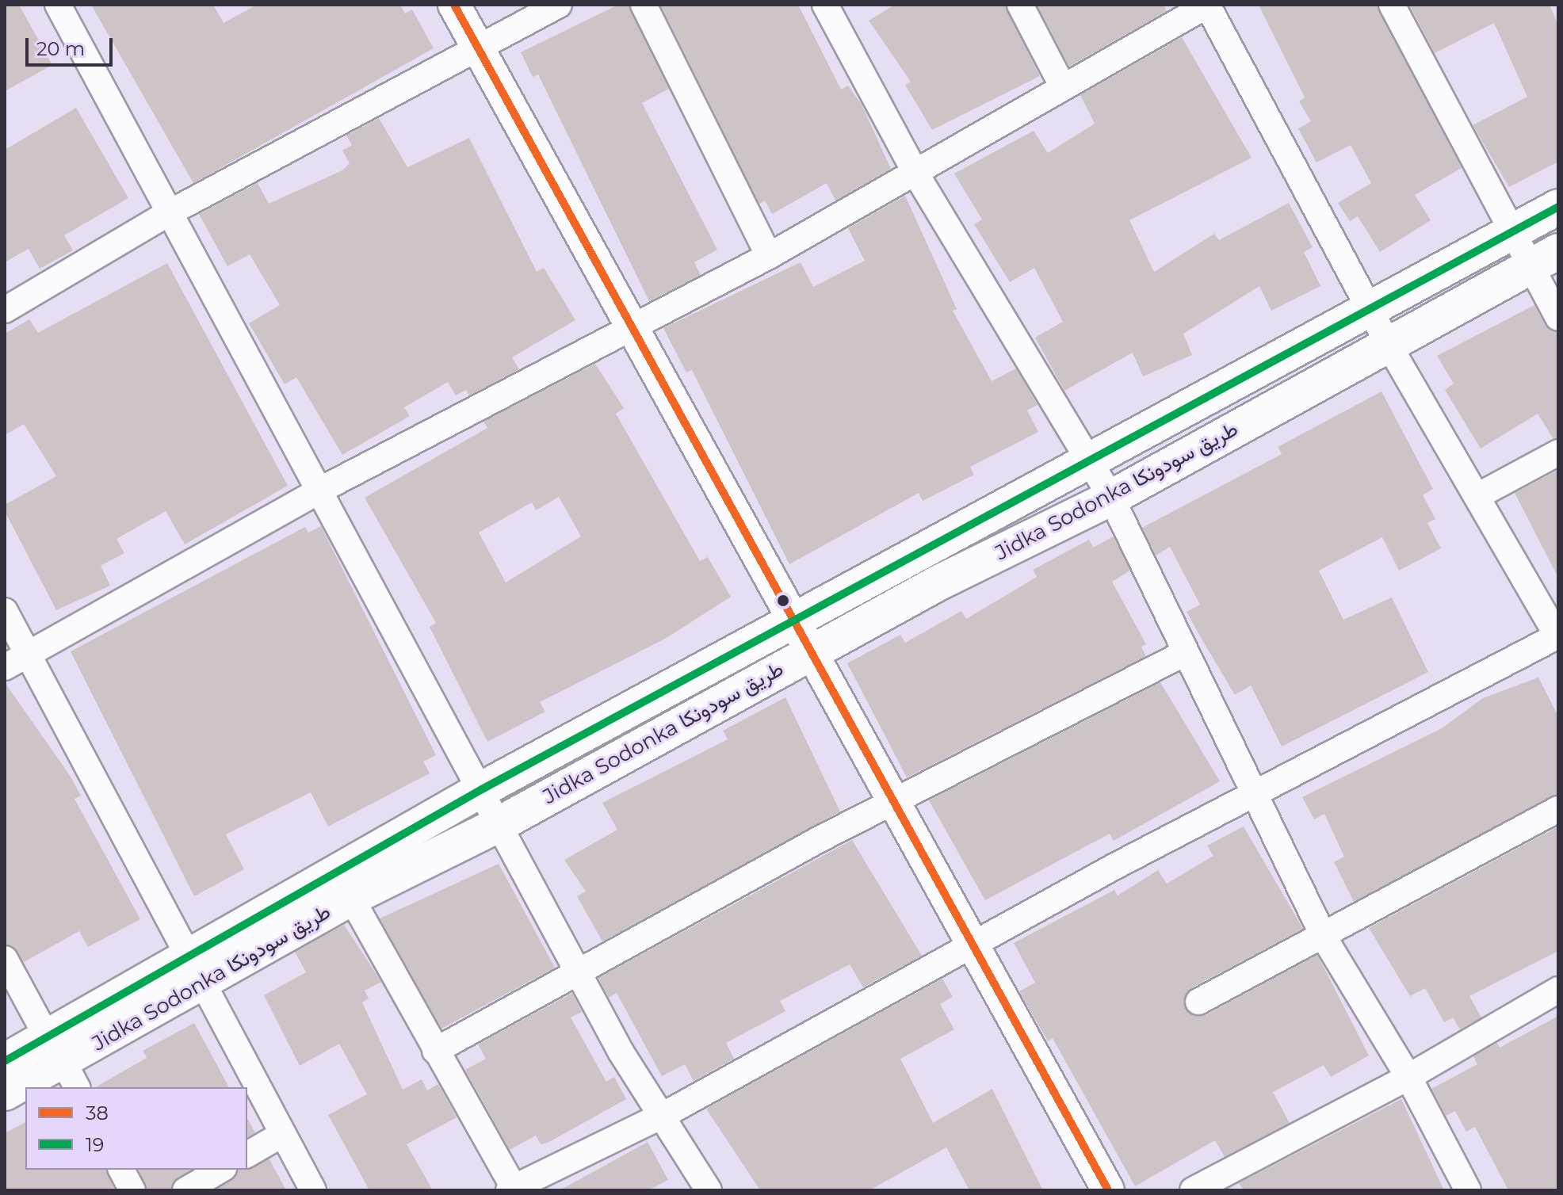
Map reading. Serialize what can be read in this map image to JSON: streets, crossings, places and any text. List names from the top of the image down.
{
  "streets": {
    "main road": ["Jidka Sodonka طريق سودونكا"]
  },
  "lines": ["transit line 38", "transit line 19"],
  "legend": ["38", "19"],
  "scale_bar": "20 m"
}
